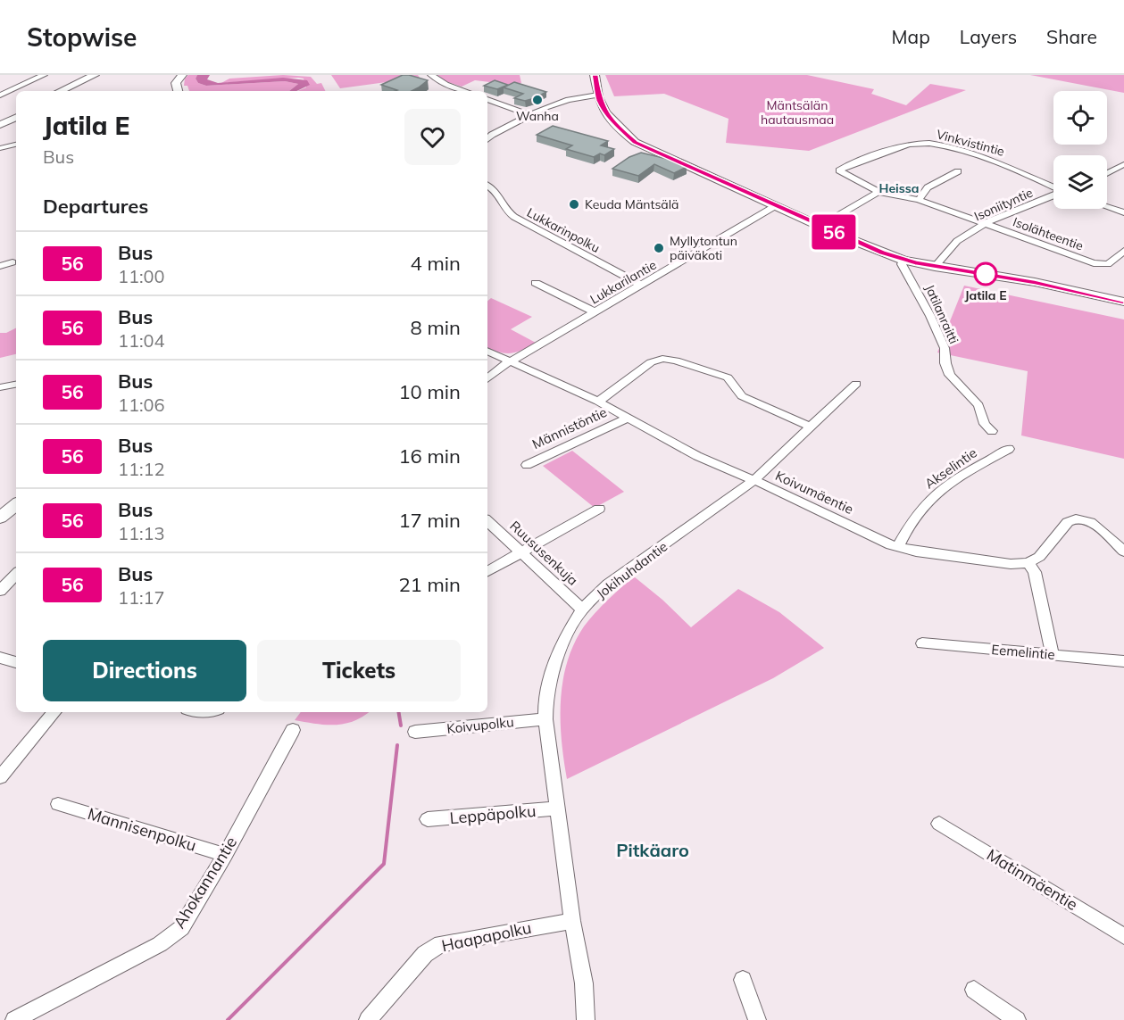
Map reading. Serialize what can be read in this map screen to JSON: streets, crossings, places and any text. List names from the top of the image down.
{
  "streets": {
    "street": [
      "Vinkvistintie",
      "Isoniityntie",
      "Lukkarinpolku",
      "Isolähteentie",
      "Lukkarilantie",
      "Jatilanraitti",
      "Männistöntie",
      "Akselintie",
      "Koivumäentie",
      "Ruususenkuja",
      "Jokihuhdantie",
      "Eemelintie",
      "Koivupolku",
      "Leppäpolku",
      "Mannisenpolku",
      "Matinmäentie",
      "Ahokannantie",
      "Haapapolku"
    ]
  },
  "crossings": [
    ["Vinkvistintie", "Isolähteentie"],
    ["Isoniityntie", "Isolähteentie"],
    ["Lukkarinpolku", "Lukkarilantie"],
    ["Lukkarilantie", "Koivumäentie"],
    ["Männistöntie", "Koivumäentie"],
    ["Akselintie", "Koivumäentie"],
    ["Koivumäentie", "Jokihuhdantie"],
    ["Ruususenkuja", "Jokihuhdantie"],
    ["Jokihuhdantie", "Koivupolku"],
    ["Jokihuhdantie", "Leppäpolku"],
    ["Jokihuhdantie", "Haapapolku"],
    ["Mannisenpolku", "Ahokannantie"]
  ],
  "districts": ["Heissa", "Pitkäaro"],
  "parks": ["Mäntsälän hautausmaa"],
  "places": [
    "Wanha",
    "Keuda Mäntsälä",
    "Myllytontun päiväkoti",
    "Jatila E"
  ],
  "lines": ["bus line 56"],
  "page": {
    "header": "Stopwise",
    "nav": ["Map", "Layers", "Share"],
    "on_map": "56",
    "heading": [
      ["Jatila E", "Bus"],
      "Departures"
    ],
    "list": [
      {
        "mark": "56",
        "name": "Bus",
        "note": "11:00",
        "value": "4 min"
      },
      {
        "mark": "56",
        "name": "Bus",
        "note": "11:04",
        "value": "8 min"
      },
      {
        "mark": "56",
        "name": "Bus",
        "note": "11:06",
        "value": "10 min"
      },
      {
        "mark": "56",
        "name": "Bus",
        "note": "11:12",
        "value": "16 min"
      },
      {
        "mark": "56",
        "name": "Bus",
        "note": "11:13",
        "value": "17 min"
      },
      {
        "mark": "56",
        "name": "Bus",
        "note": "11:17",
        "value": "21 min"
      }
    ],
    "buttons": ["Directions", "Tickets"]
  }
}
